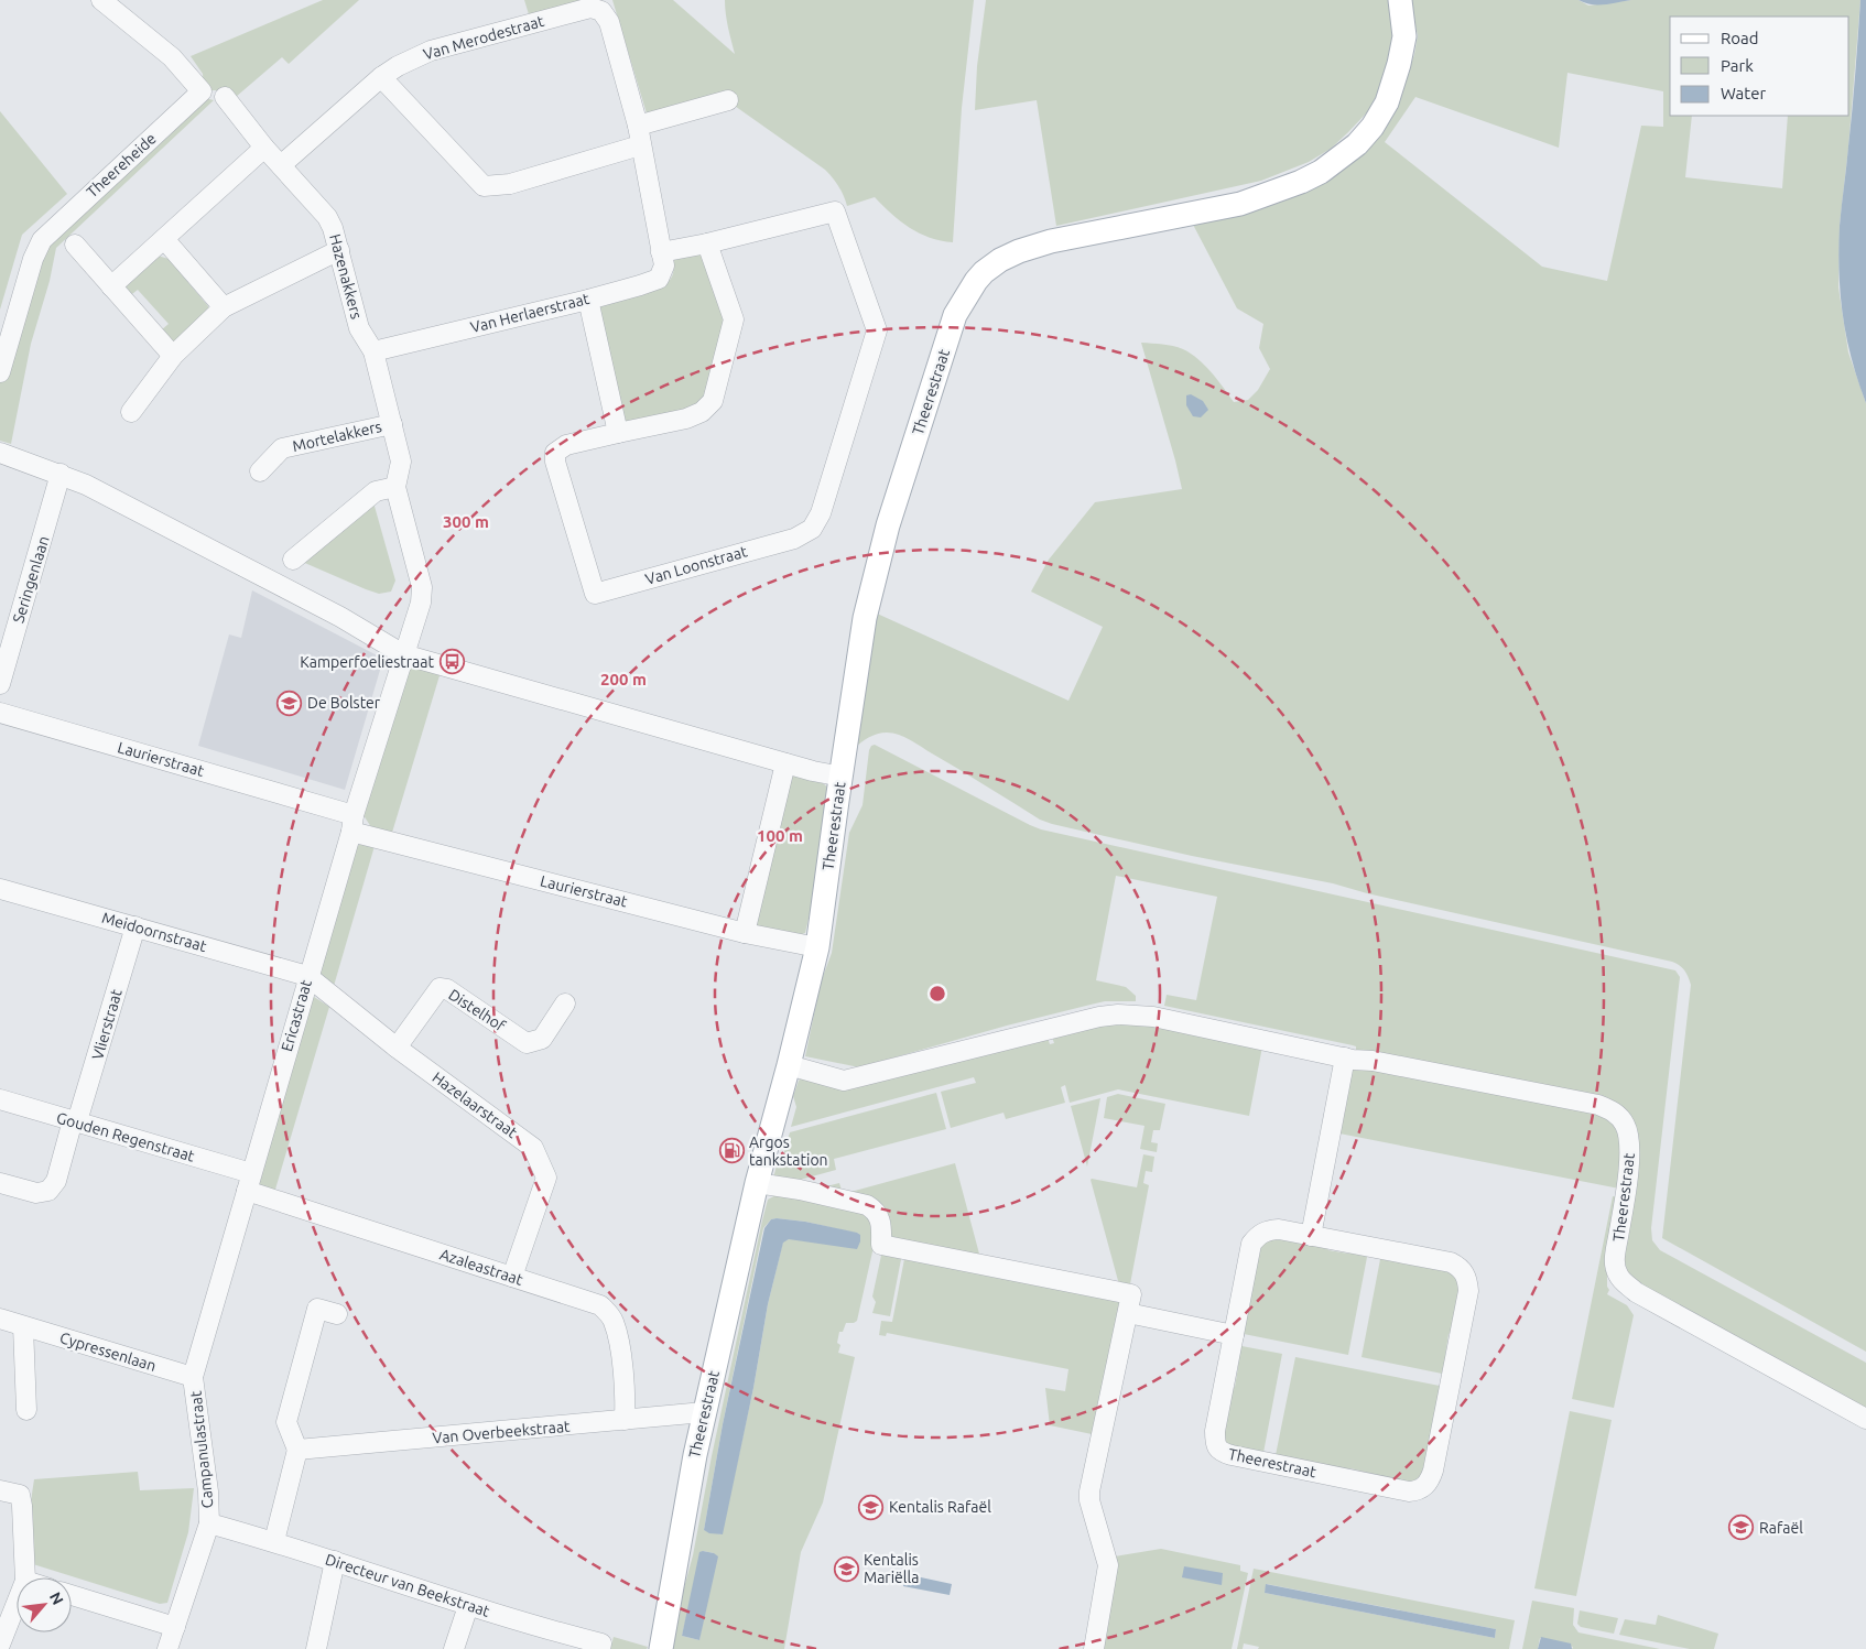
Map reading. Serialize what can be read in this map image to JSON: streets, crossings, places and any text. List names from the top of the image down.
{
  "streets": {
    "main road": ["Theerestraat"],
    "street": [
      "Van Merodestraat",
      "Theereheide",
      "Hazenakkers",
      "Van Herlaerstraat",
      "Mortelakkers",
      "Van Loonstraat",
      "Seringenlaan",
      "Laurierstraat",
      "Meidoornstraat",
      "Distelhof",
      "Ericastraat",
      "Vlierstraat",
      "Hazelaarstraat",
      "Gouden Regenstraat",
      "Azaleastraat",
      "Cypressenlaan",
      "Van Overbeekstraat",
      "Campanulastraat",
      "Directeur van Beekstraat"
    ]
  },
  "crossings": [
    ["Van Merodestraat", "Hazenakkers"],
    ["Van Merodestraat", "Van Herlaerstraat"],
    ["Hazenakkers", "Van Herlaerstraat"],
    ["Hazenakkers", "Mortelakkers"],
    ["Hazenakkers", "Ericastraat"],
    ["Theerestraat", "Laurierstraat"],
    ["Theerestraat", "Van Overbeekstraat"],
    ["Laurierstraat", "Ericastraat"],
    ["Meidoornstraat", "Ericastraat"],
    ["Meidoornstraat", "Vlierstraat"],
    ["Meidoornstraat", "Hazelaarstraat"],
    ["Distelhof", "Hazelaarstraat"],
    ["Ericastraat", "Hazelaarstraat"],
    ["Ericastraat", "Gouden Regenstraat"],
    ["Ericastraat", "Azaleastraat"],
    ["Ericastraat", "Cypressenlaan"],
    ["Ericastraat", "Campanulastraat"],
    ["Vlierstraat", "Gouden Regenstraat"],
    ["Hazelaarstraat", "Azaleastraat"],
    ["Gouden Regenstraat", "Azaleastraat"],
    ["Azaleastraat", "Van Overbeekstraat"],
    ["Cypressenlaan", "Campanulastraat"],
    ["Campanulastraat", "Directeur van Beekstraat"]
  ],
  "places": {
    "bus stop": ["Kamperfoeliestraat"],
    "school or university": [
      "De Bolster",
      "Kentalis Rafaël",
      "Rafaël",
      "Kentalis Mariëlla"
    ],
    "fuel station": ["Argos tankstation"]
  },
  "legend": ["Road", "Park", "Water"],
  "north": "top right",
  "rings": ["300 m", "200 m", "100 m"]
}
